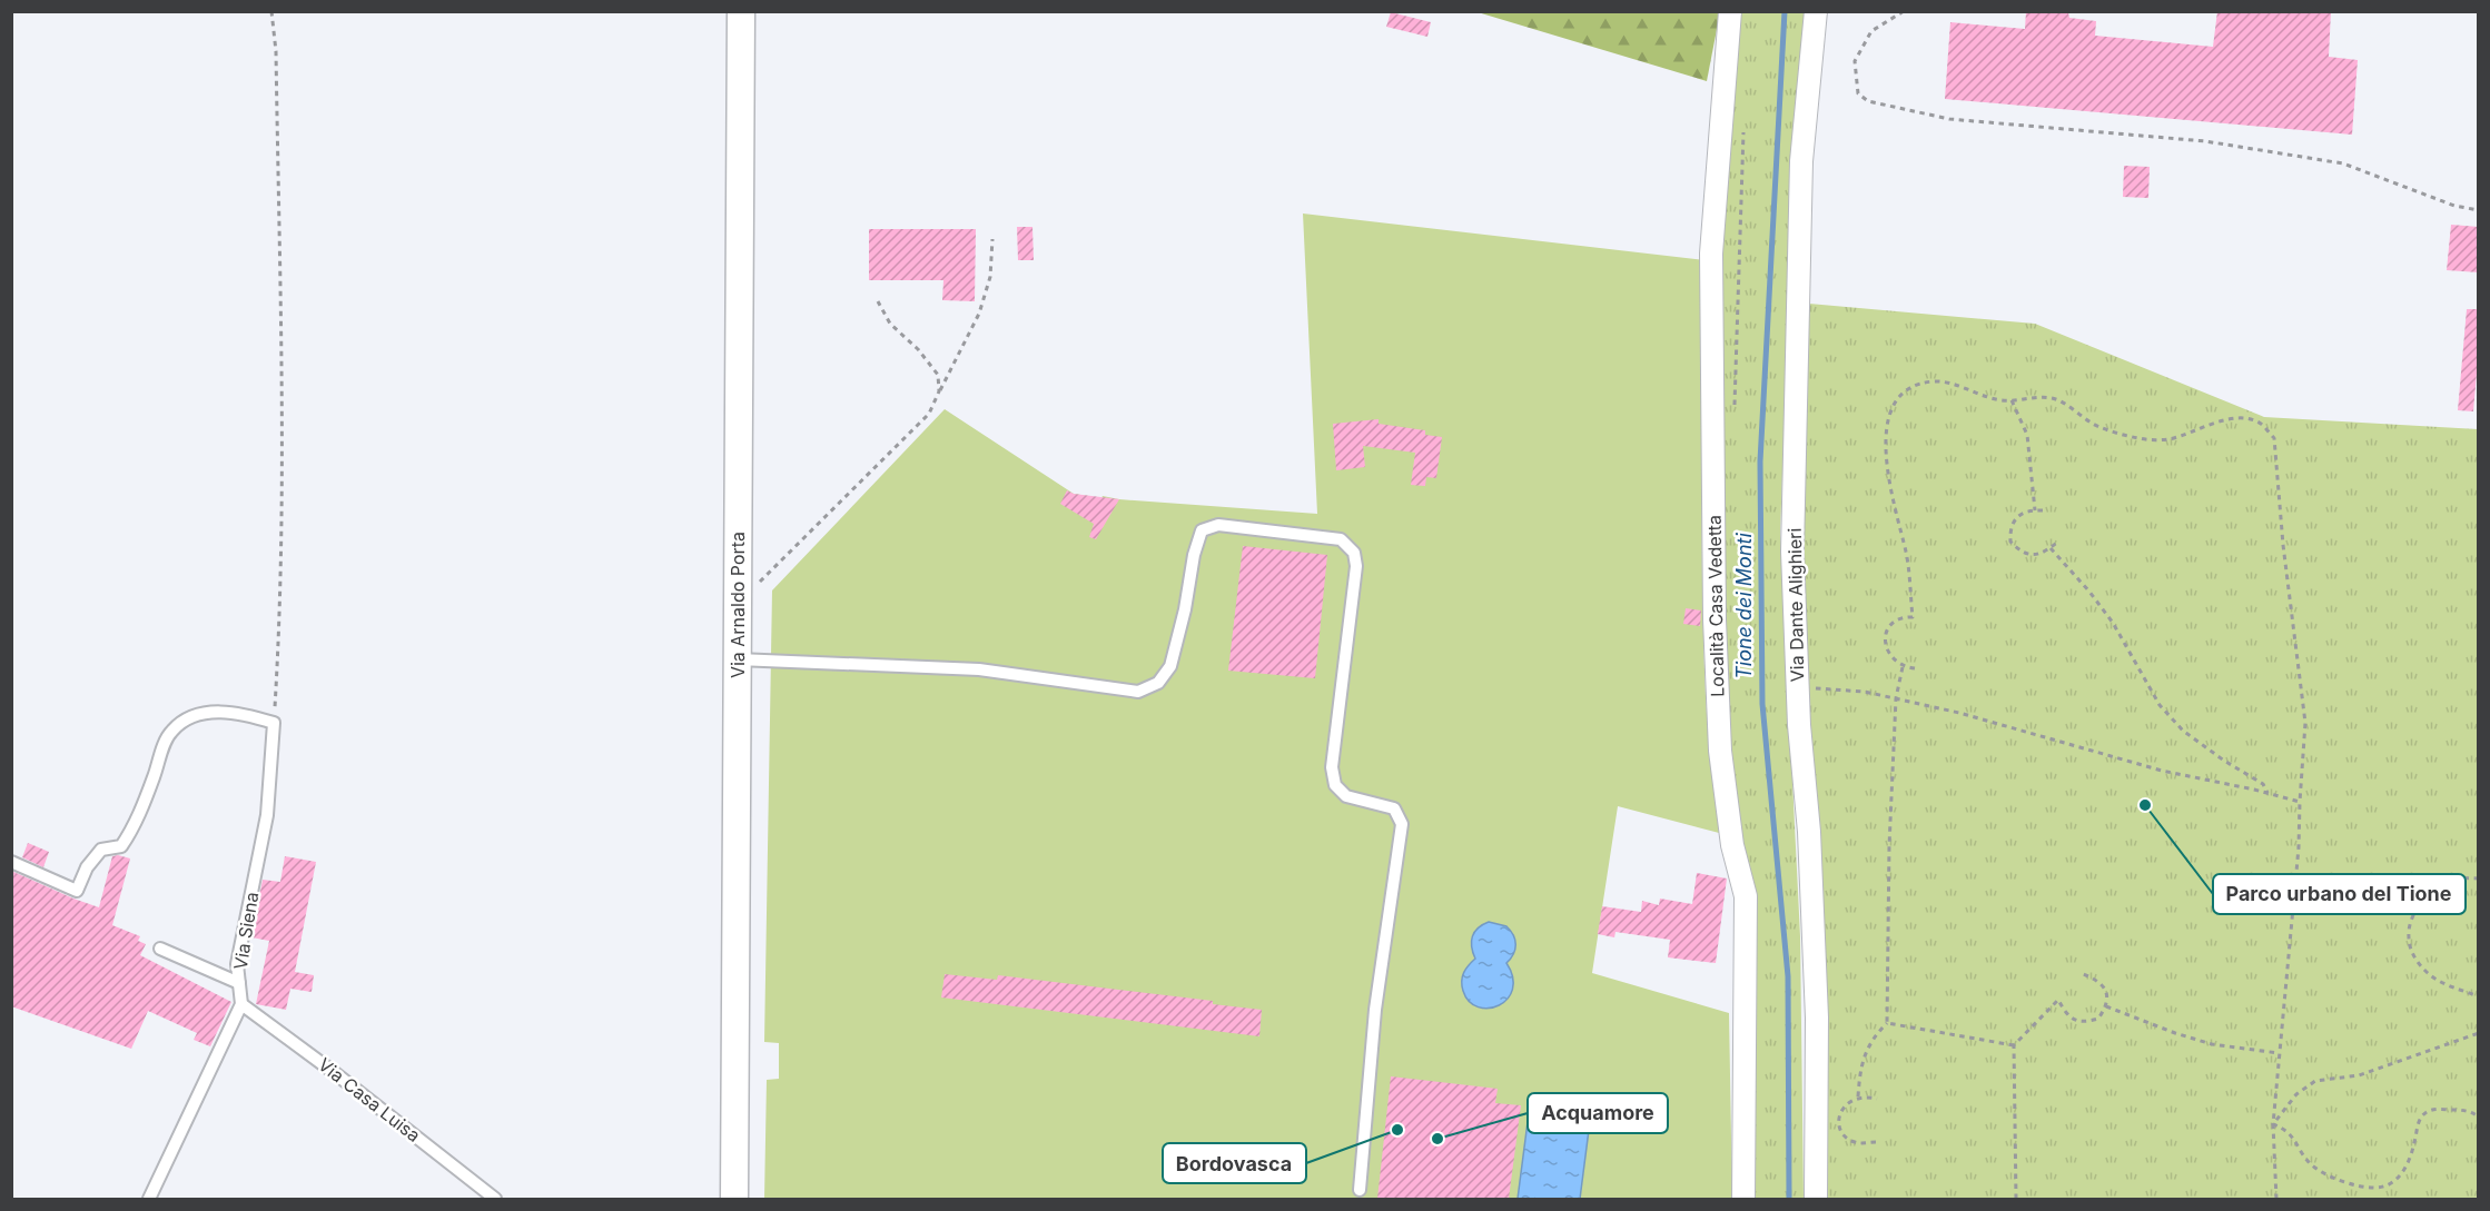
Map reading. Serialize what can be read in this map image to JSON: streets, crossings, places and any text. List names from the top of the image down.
{
  "streets": {
    "street": ["Via Arnaldo Porta", "Via Dante Alighieri", "Località Casa Vedetta"],
    "lane": ["Via Siena", "Via Casa Luisa"]
  },
  "crossings": [
    ["Via Siena", "Via Casa Luisa"]
  ],
  "water": ["Tione dei Monti"],
  "places": ["Parco urbano del Tione", "Bordovasca", "Acquamore"]
}
